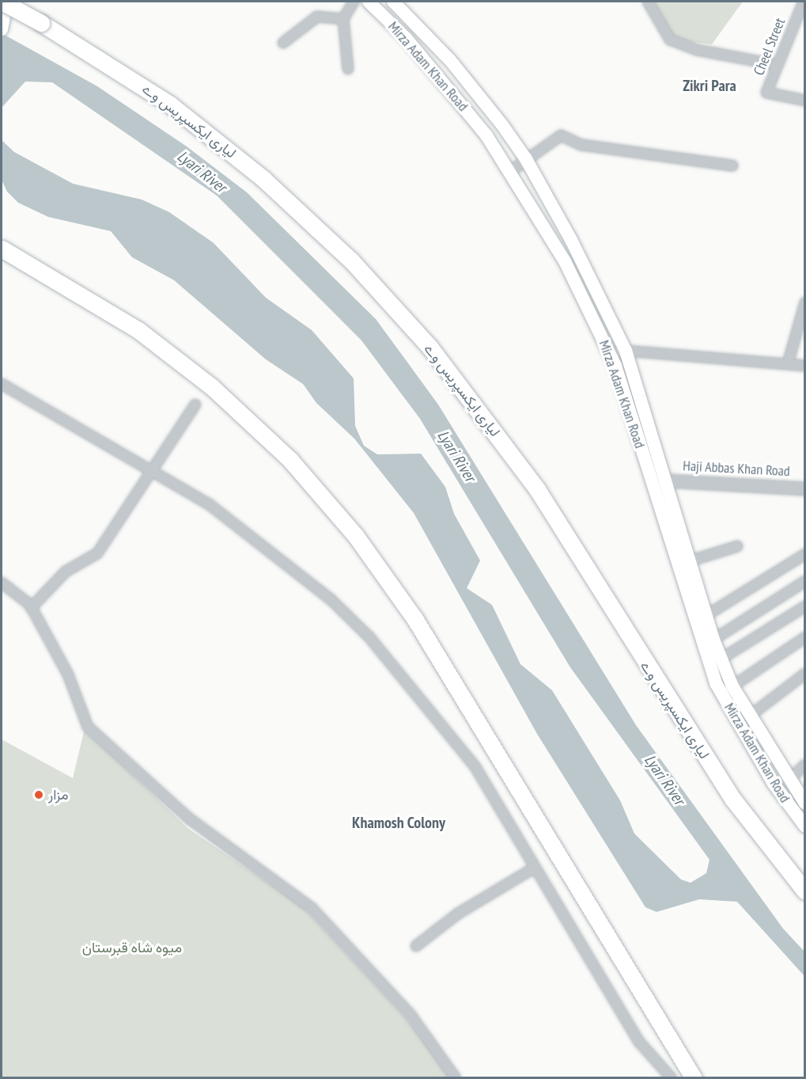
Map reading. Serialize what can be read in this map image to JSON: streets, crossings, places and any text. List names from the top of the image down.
{
  "streets": {
    "highway": ["لیاری ایکسپریس وے"],
    "main road": ["Mirza Adam Khan Road"],
    "street": ["Cheel Street", "Haji Abbas Khan Road"]
  },
  "crossings": [
    ["Mirza Adam Khan Road", "Haji Abbas Khan Road"]
  ],
  "districts": ["Zikri Para", "Khamosh Colony"],
  "water": ["Lyari River"],
  "parks": ["میوہ شاہ قبرستان"],
  "places": ["مزار"]
}
